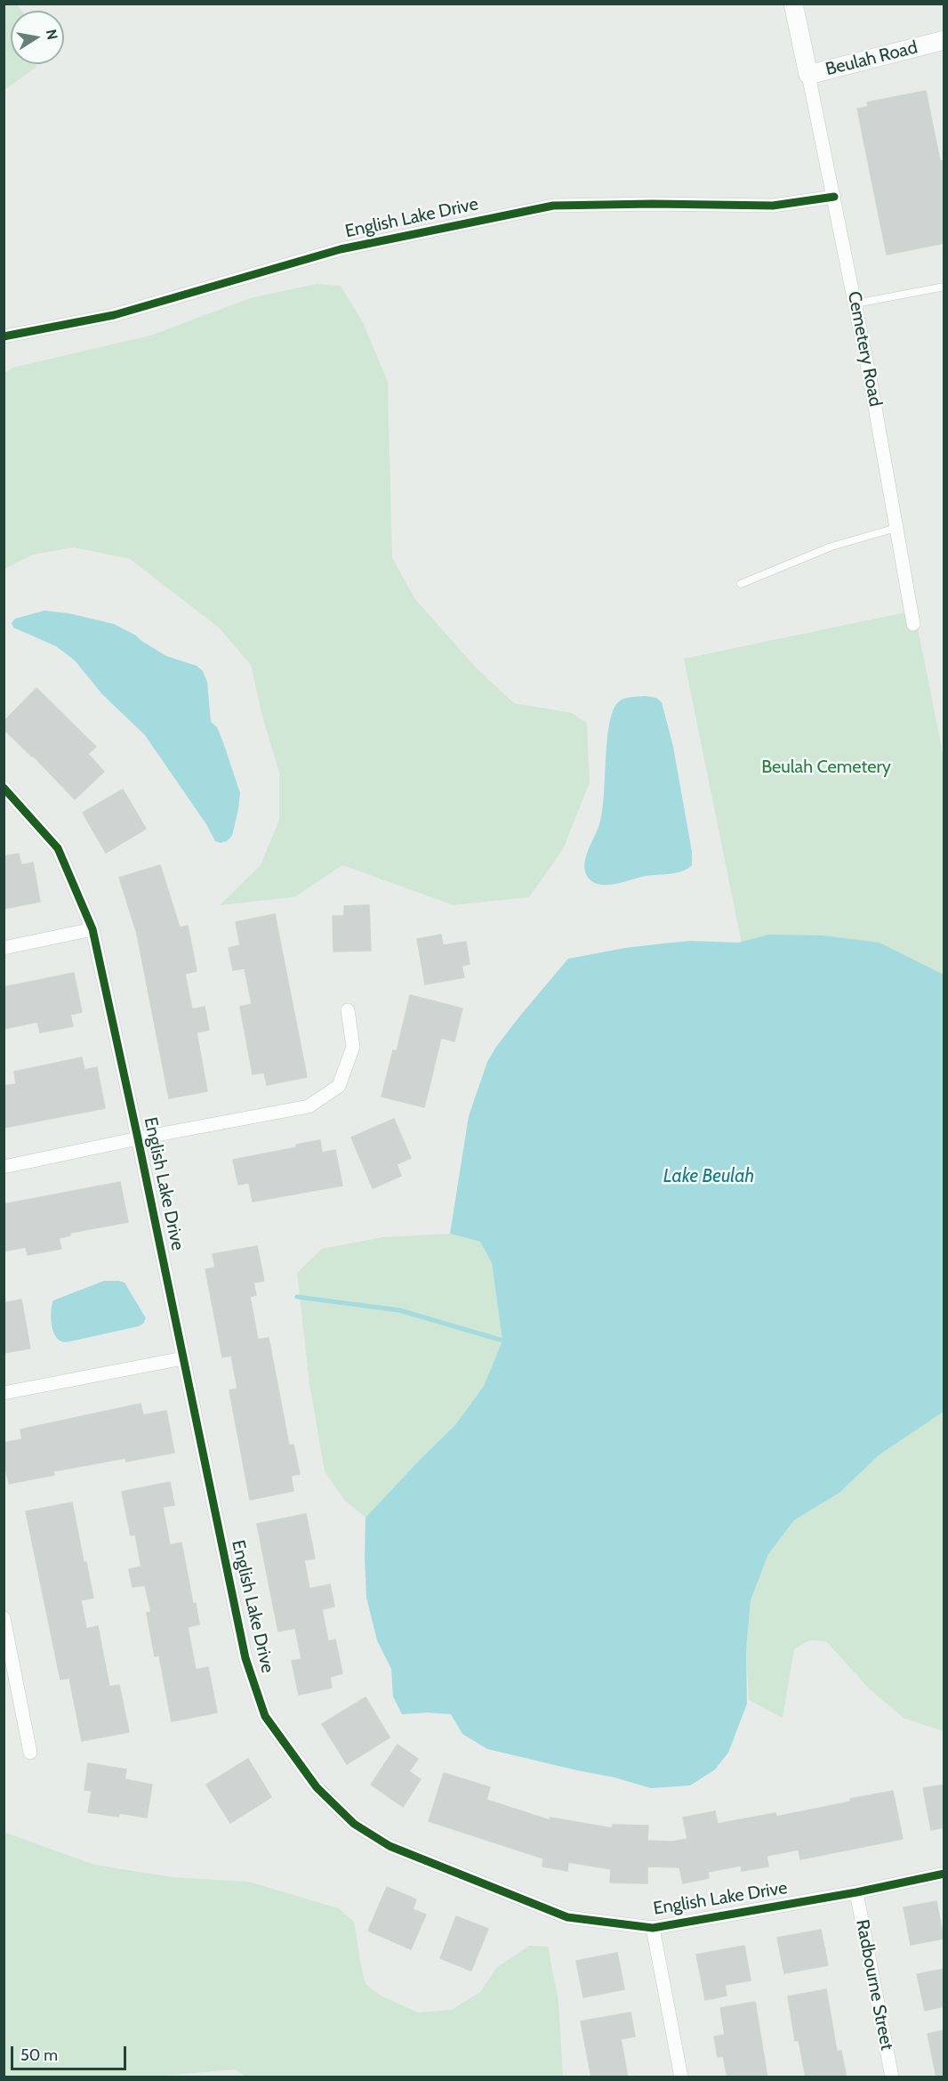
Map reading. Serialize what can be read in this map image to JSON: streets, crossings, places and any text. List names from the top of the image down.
{
  "streets": {
    "street": [
      "Beulah Road",
      "English Lake Drive",
      "Cemetery Road",
      "Radbourne Street"
    ]
  },
  "crossings": [
    ["Beulah Road", "Cemetery Road"],
    ["English Lake Drive", "Cemetery Road"],
    ["English Lake Drive", "Radbourne Street"]
  ],
  "water": ["Lake Beulah"],
  "parks": ["Beulah Cemetery"],
  "scale_bar": "50 m",
  "north": "right"
}
